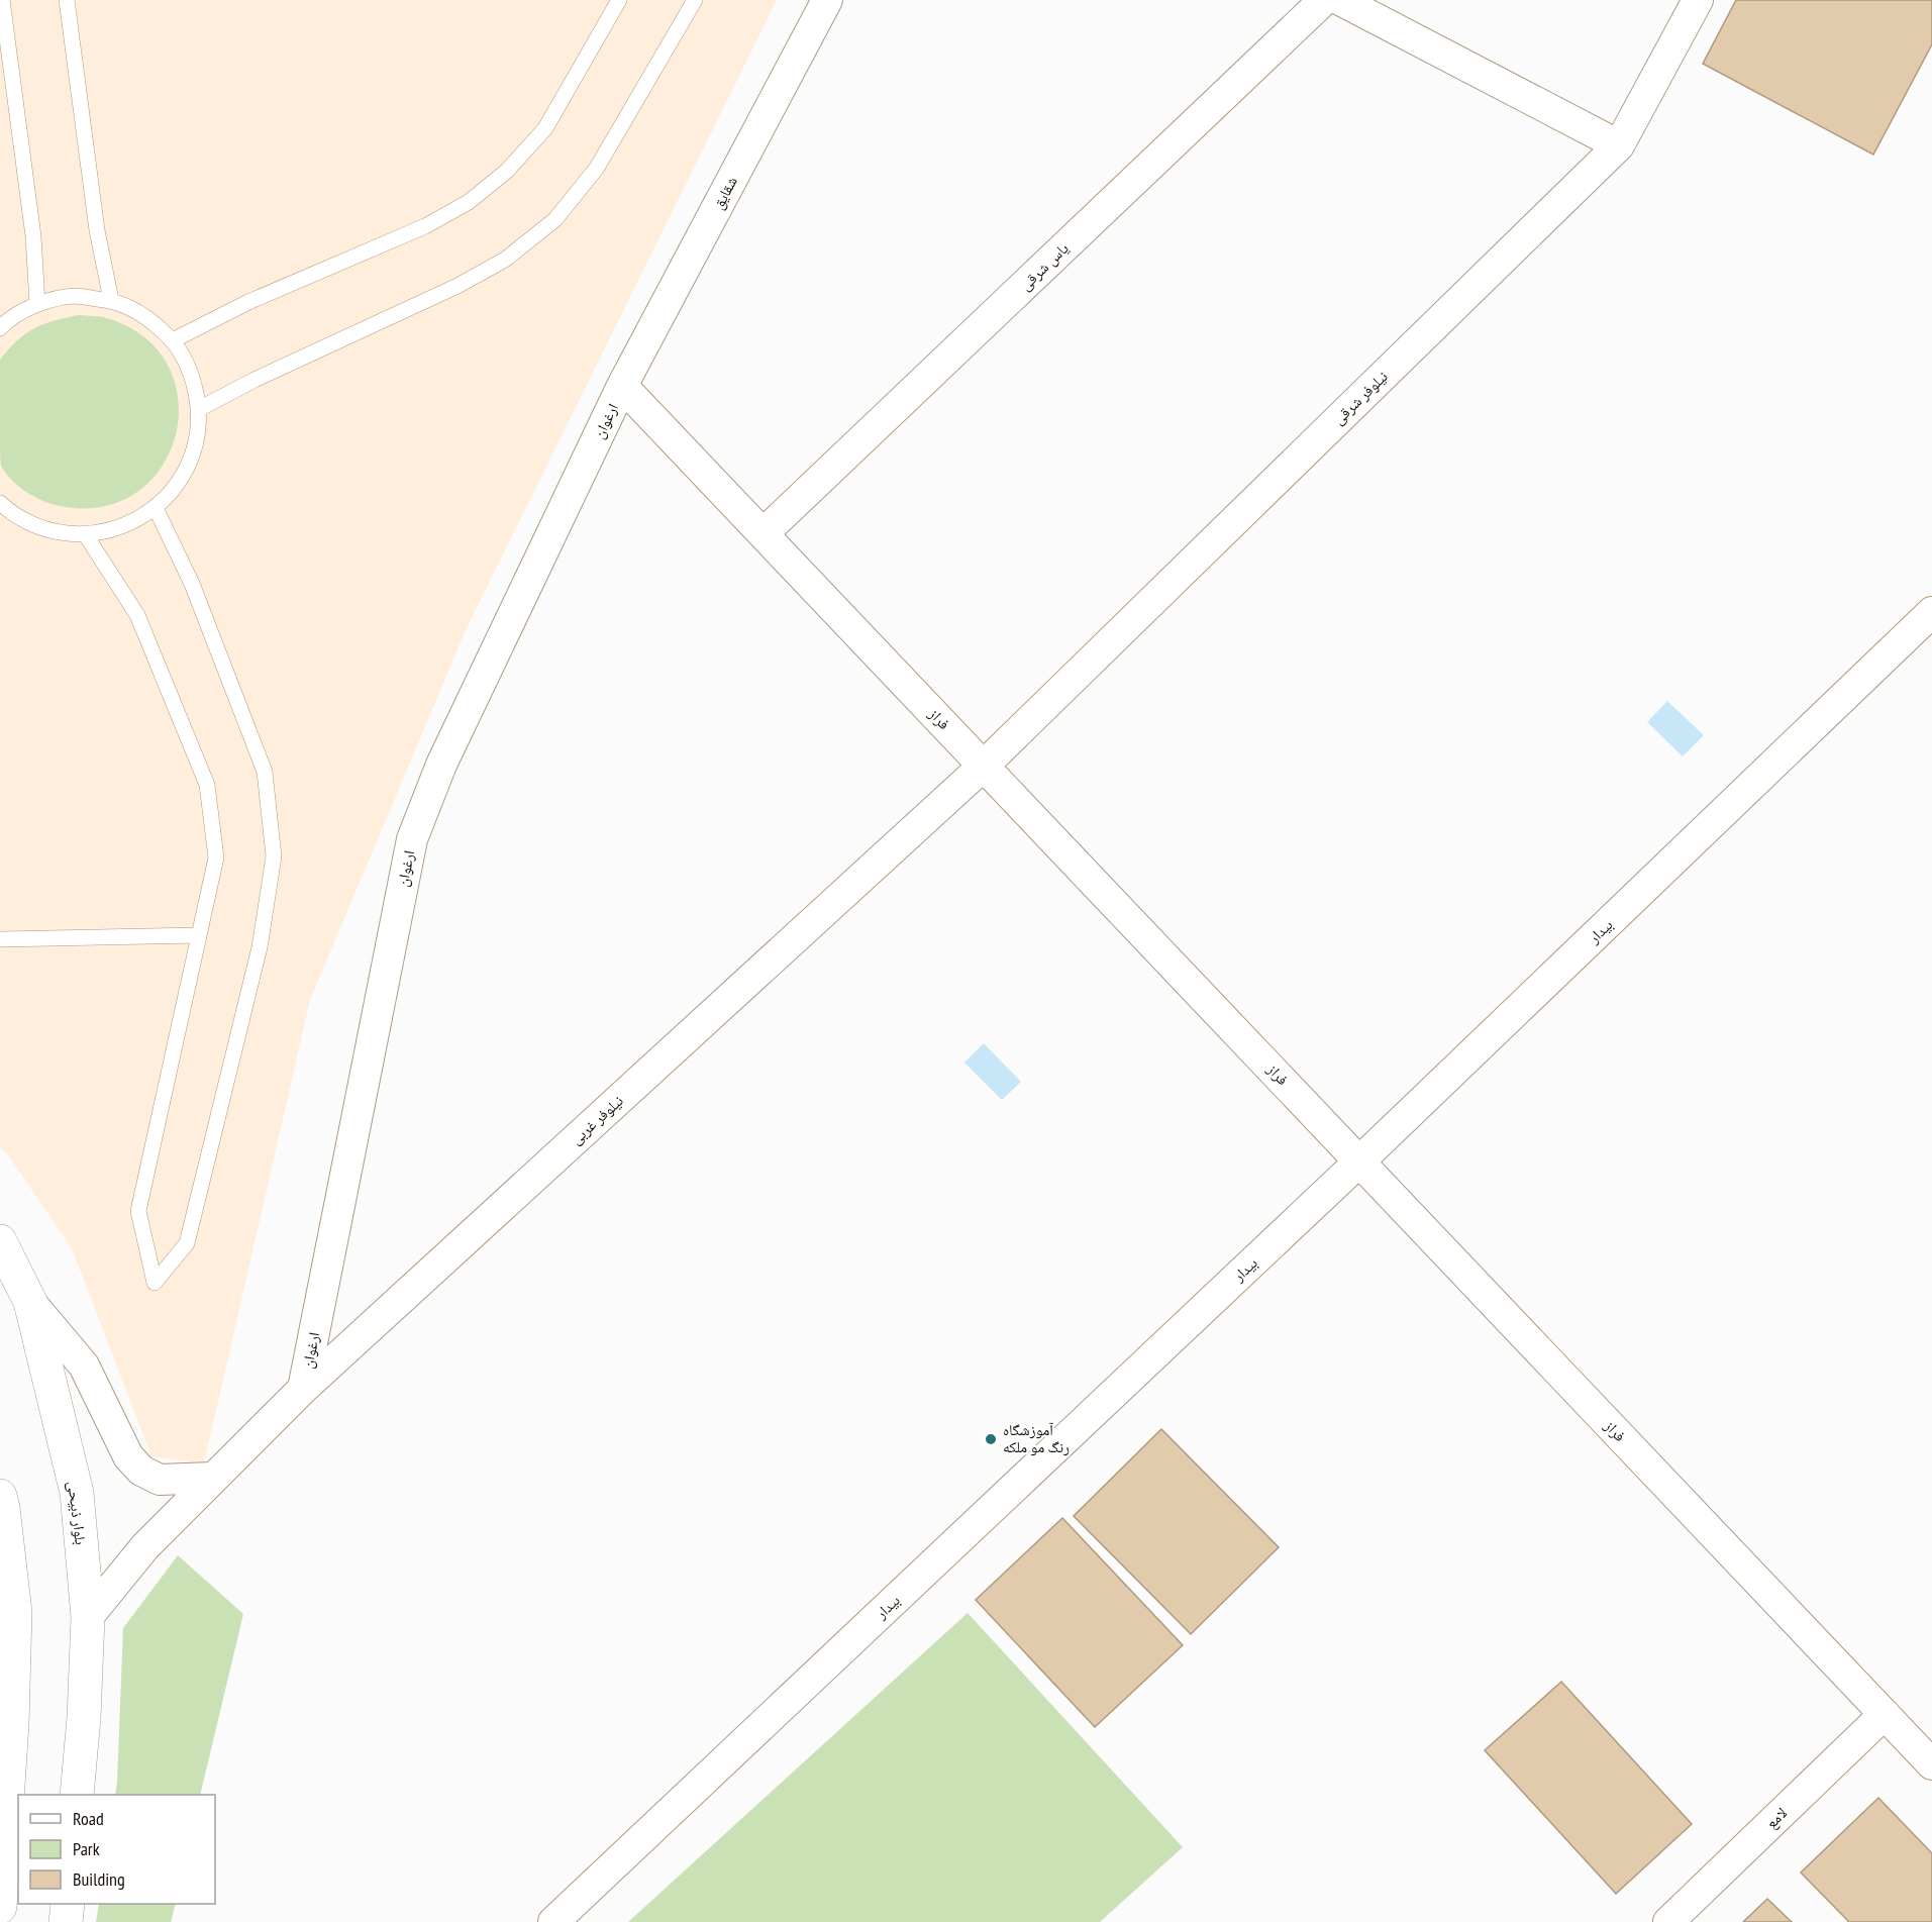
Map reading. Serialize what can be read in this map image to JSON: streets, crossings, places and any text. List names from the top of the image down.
{
  "streets": {
    "main road": ["بلوار ذبیحی"],
    "street": [
      "شقایق",
      "یاس شرقی",
      "نیلوفر شرقی",
      "ارغوان",
      "فراز",
      "بیدار",
      "نیلوفر غربی",
      "لامع"
    ]
  },
  "crossings": [
    ["شقایق", "ارغوان"],
    ["شقایق", "فراز"],
    ["یاس شرقی", "فراز"],
    ["نیلوفر شرقی", "فراز"],
    ["نیلوفر شرقی", "نیلوفر غربی"],
    ["ارغوان", "فراز"],
    ["ارغوان", "نیلوفر غربی"],
    ["فراز", "بیدار"],
    ["فراز", "نیلوفر غربی"],
    ["فراز", "لامع"],
    ["نیلوفر غربی", "بلوار ذبیحی"]
  ],
  "places": ["آموزشگاه رنگ مو ملکه"],
  "legend": ["Road", "Park", "Building"]
}
